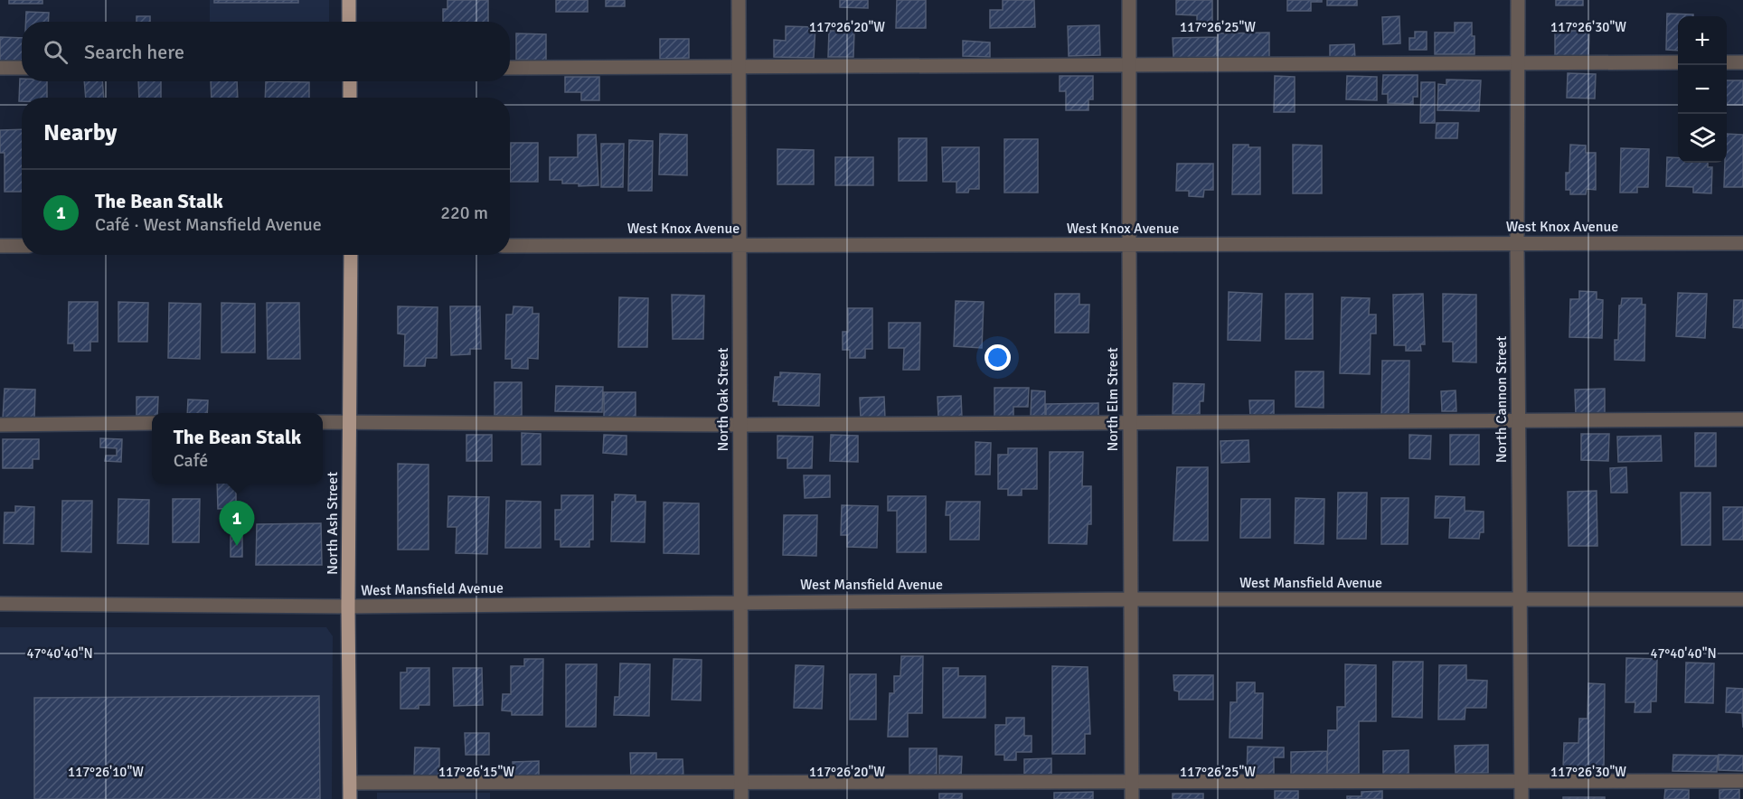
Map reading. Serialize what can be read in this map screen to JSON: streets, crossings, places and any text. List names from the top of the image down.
{
  "streets": {
    "main road": ["North Ash Street"],
    "street": [
      "West Knox Avenue",
      "North Oak Street",
      "North Elm Street",
      "North Cannon Street",
      "West Mansfield Avenue"
    ]
  },
  "crossings": [
    ["West Knox Avenue", "North Oak Street"],
    ["West Knox Avenue", "North Elm Street"],
    ["West Knox Avenue", "North Cannon Street"],
    ["North Oak Street", "West Mansfield Avenue"],
    ["North Elm Street", "West Mansfield Avenue"],
    ["North Cannon Street", "West Mansfield Avenue"],
    ["North Ash Street", "West Mansfield Avenue"]
  ],
  "page": {
    "map_buttons": ["+", "−"],
    "search": "Search here",
    "heading": "Nearby",
    "list": [
      {
        "mark": "1",
        "name": "The Bean Stalk",
        "note": "Café · West Mansfield Avenue",
        "value": "220 m"
      }
    ],
    "popup": ["The Bean Stalk", "Café"],
    "pins": "1"
  },
  "coordinates": [
    "117°26'20\"W",
    "117°26'25\"W",
    "117°26'30\"W",
    "47°40'40\"N",
    "117°26'10\"W",
    "117°26'15\"W"
  ]
}
